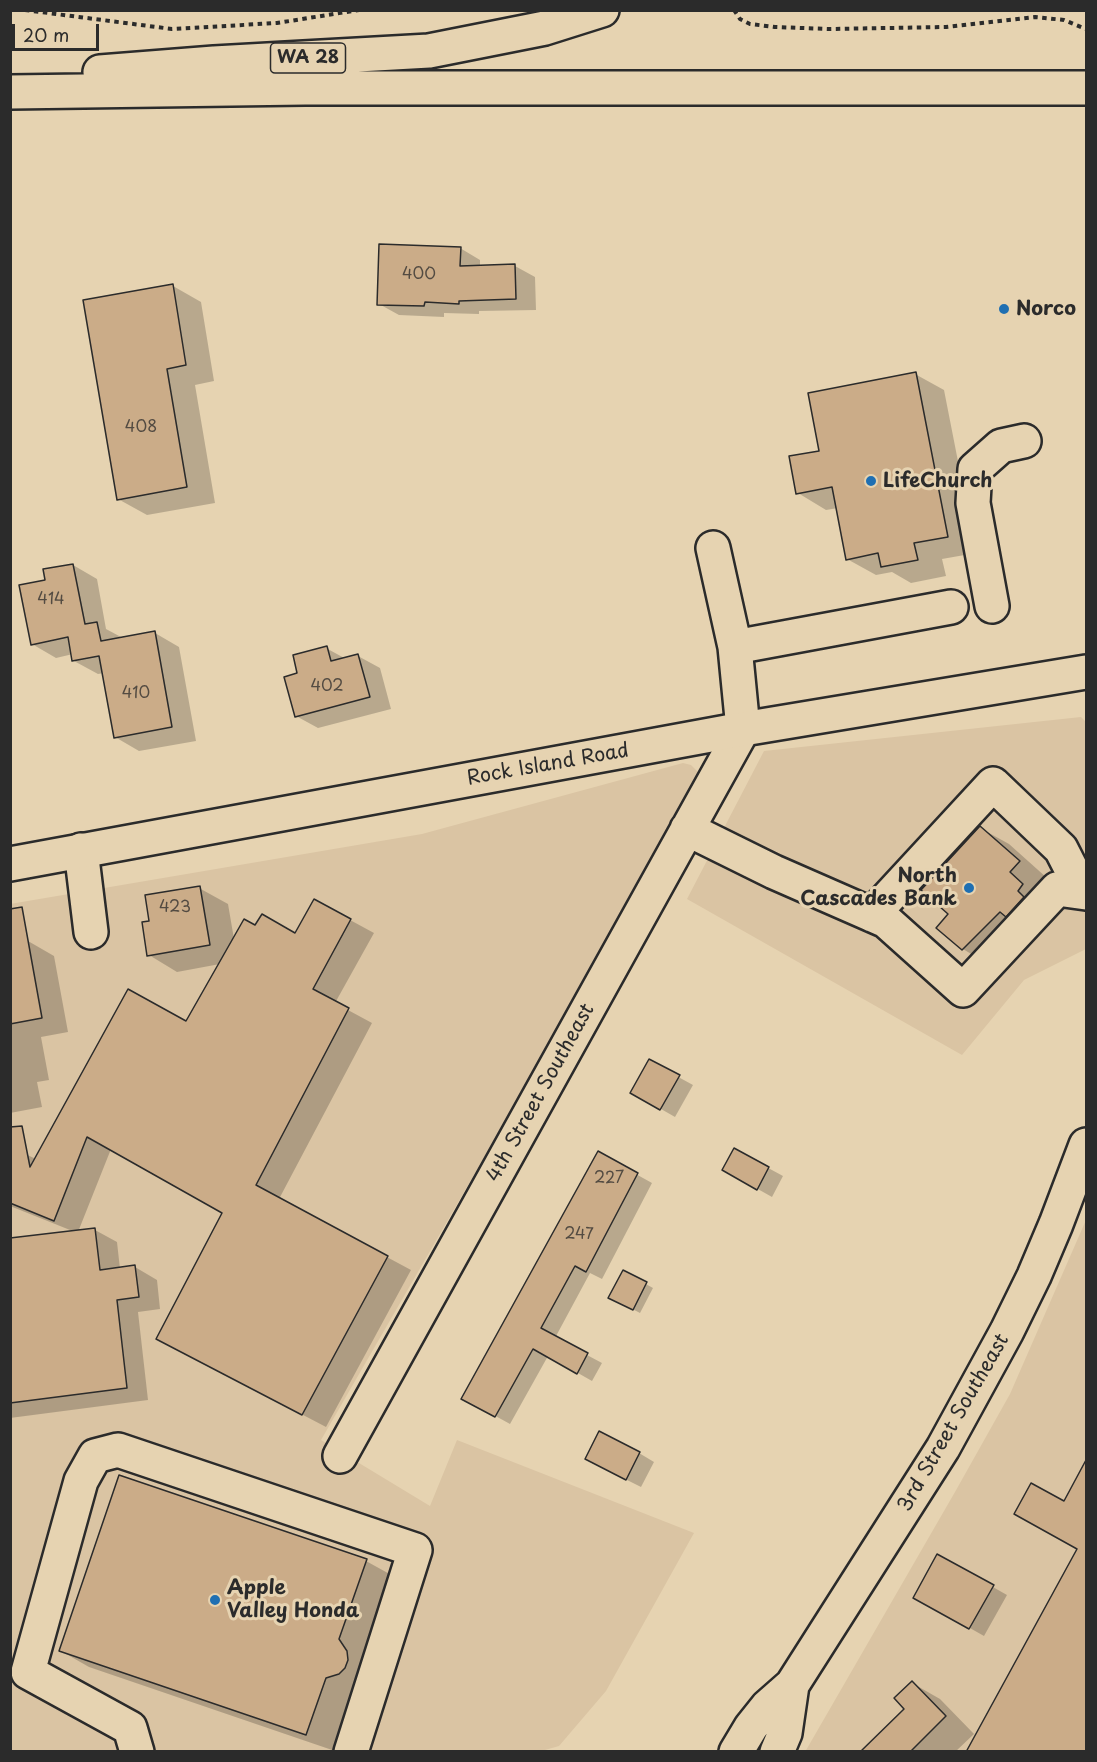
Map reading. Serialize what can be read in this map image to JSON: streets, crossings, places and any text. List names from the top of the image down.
{
  "streets": {
    "main road": [
      "WA 28",
      "Rock Island Road",
      "4th Street Southeast",
      "3rd Street Southeast"
    ]
  },
  "crossings": [
    ["Rock Island Road", "4th Street Southeast"]
  ],
  "places": [
    "Norco",
    "LifeChurch",
    "North Cascades Bank",
    "Apple Valley Honda"
  ],
  "house_numbers": [
    "400",
    "408",
    "414",
    "402",
    "410",
    "423",
    "227",
    "247"
  ],
  "scale_bar": "20 m"
}
